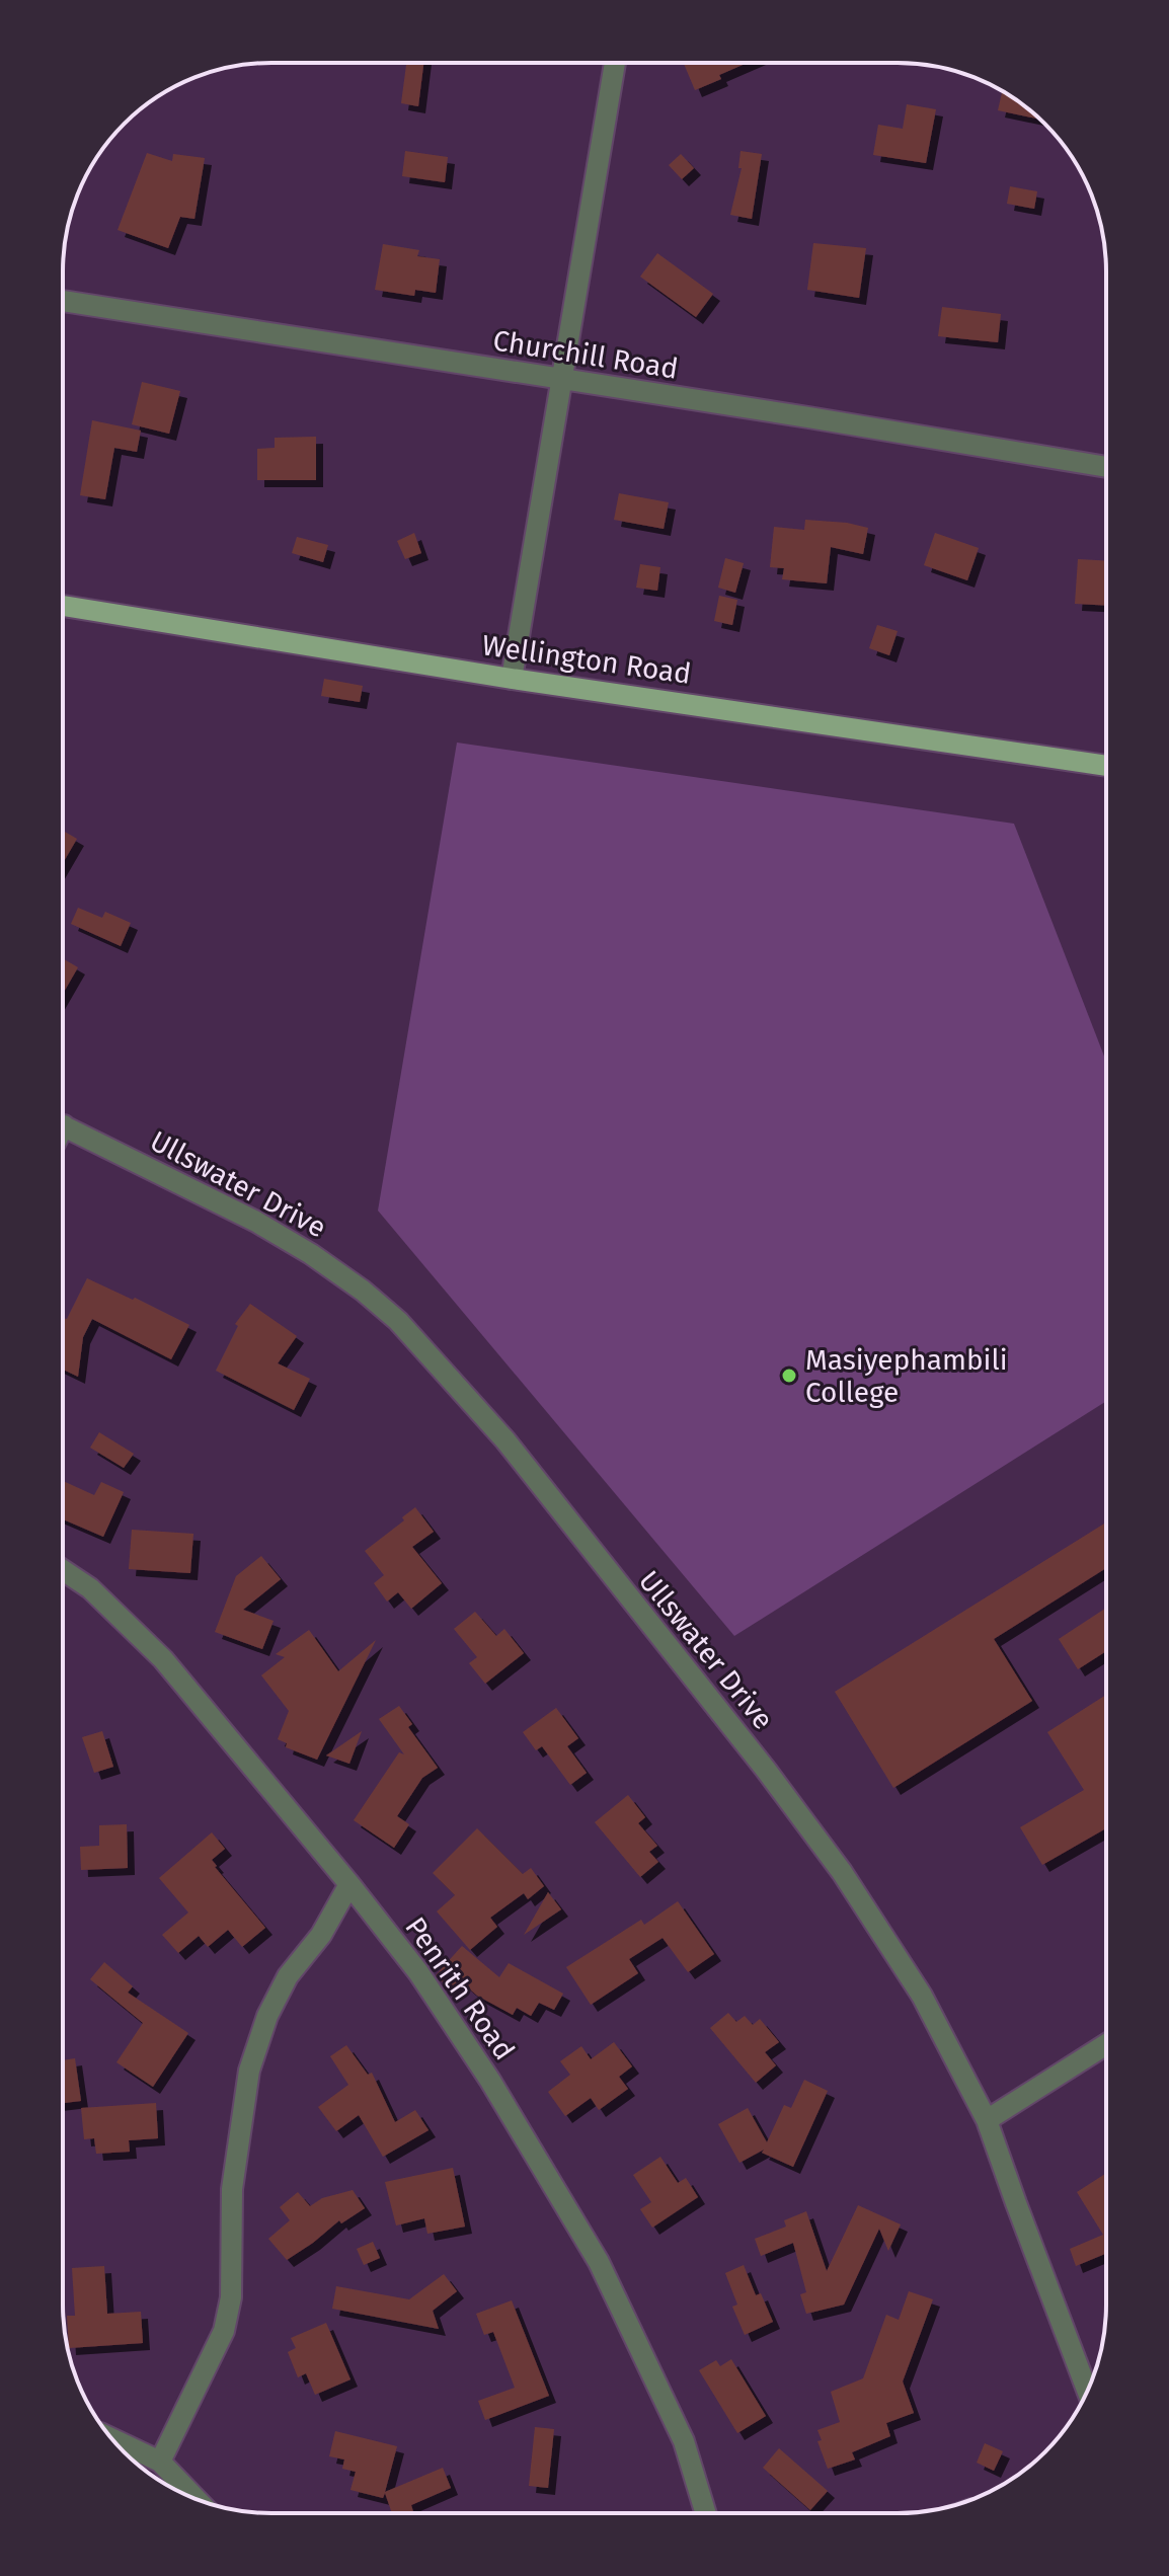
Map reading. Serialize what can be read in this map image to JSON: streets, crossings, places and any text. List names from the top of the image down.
{
  "streets": {
    "main road": ["Wellington Road"],
    "street": ["Churchill Road", "Ullswater Drive", "Penrith Road"]
  },
  "places": ["Masiyephambili College"]
}
